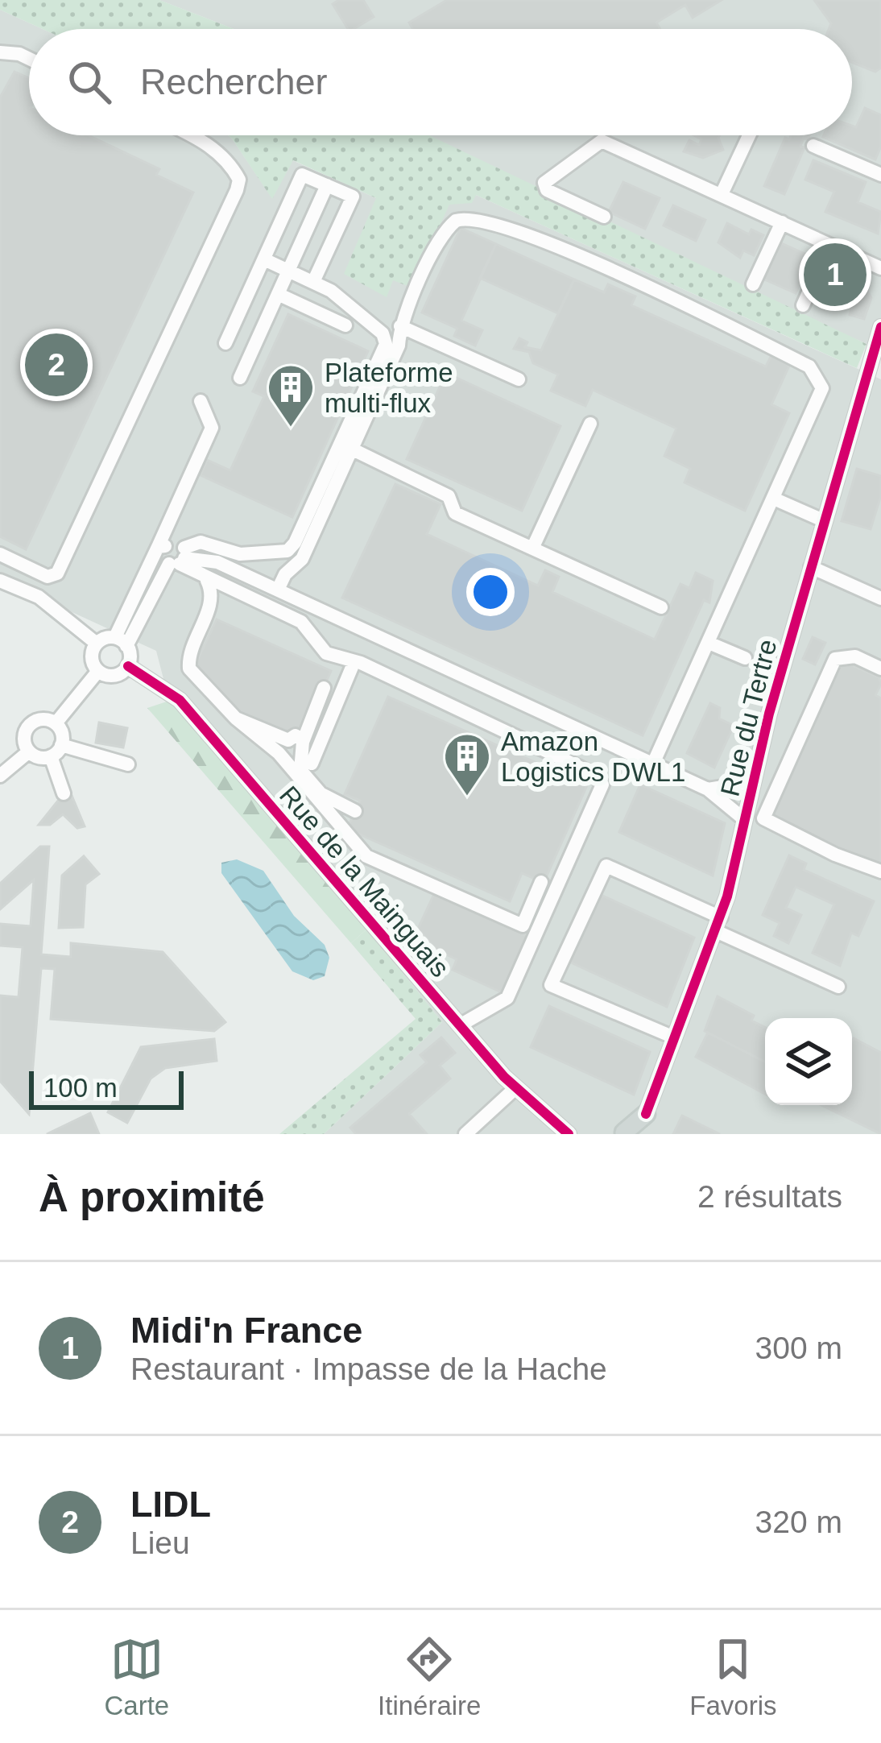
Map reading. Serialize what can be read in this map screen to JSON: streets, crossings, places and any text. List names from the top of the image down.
{
  "streets": {
    "street": ["Rue du Tertre", "Rue de la Mainguais"]
  },
  "places": {
    "building": ["Plateforme multi-flux", "Amazon Logistics DWL1"]
  },
  "scale_bar": "100 m",
  "page": {
    "search": "Rechercher",
    "pins": ["1", "2"],
    "scale": "100 m",
    "heading": ["À proximité", "2 résultats"],
    "list": [
      {
        "mark": "1",
        "name": "Midi'n France",
        "note": "Restaurant · Impasse de la Hache",
        "value": "300 m"
      },
      {
        "mark": "2",
        "name": "LIDL",
        "note": "Lieu",
        "value": "320 m"
      }
    ],
    "nav": ["Carte", "Itinéraire", "Favoris"]
  }
}
